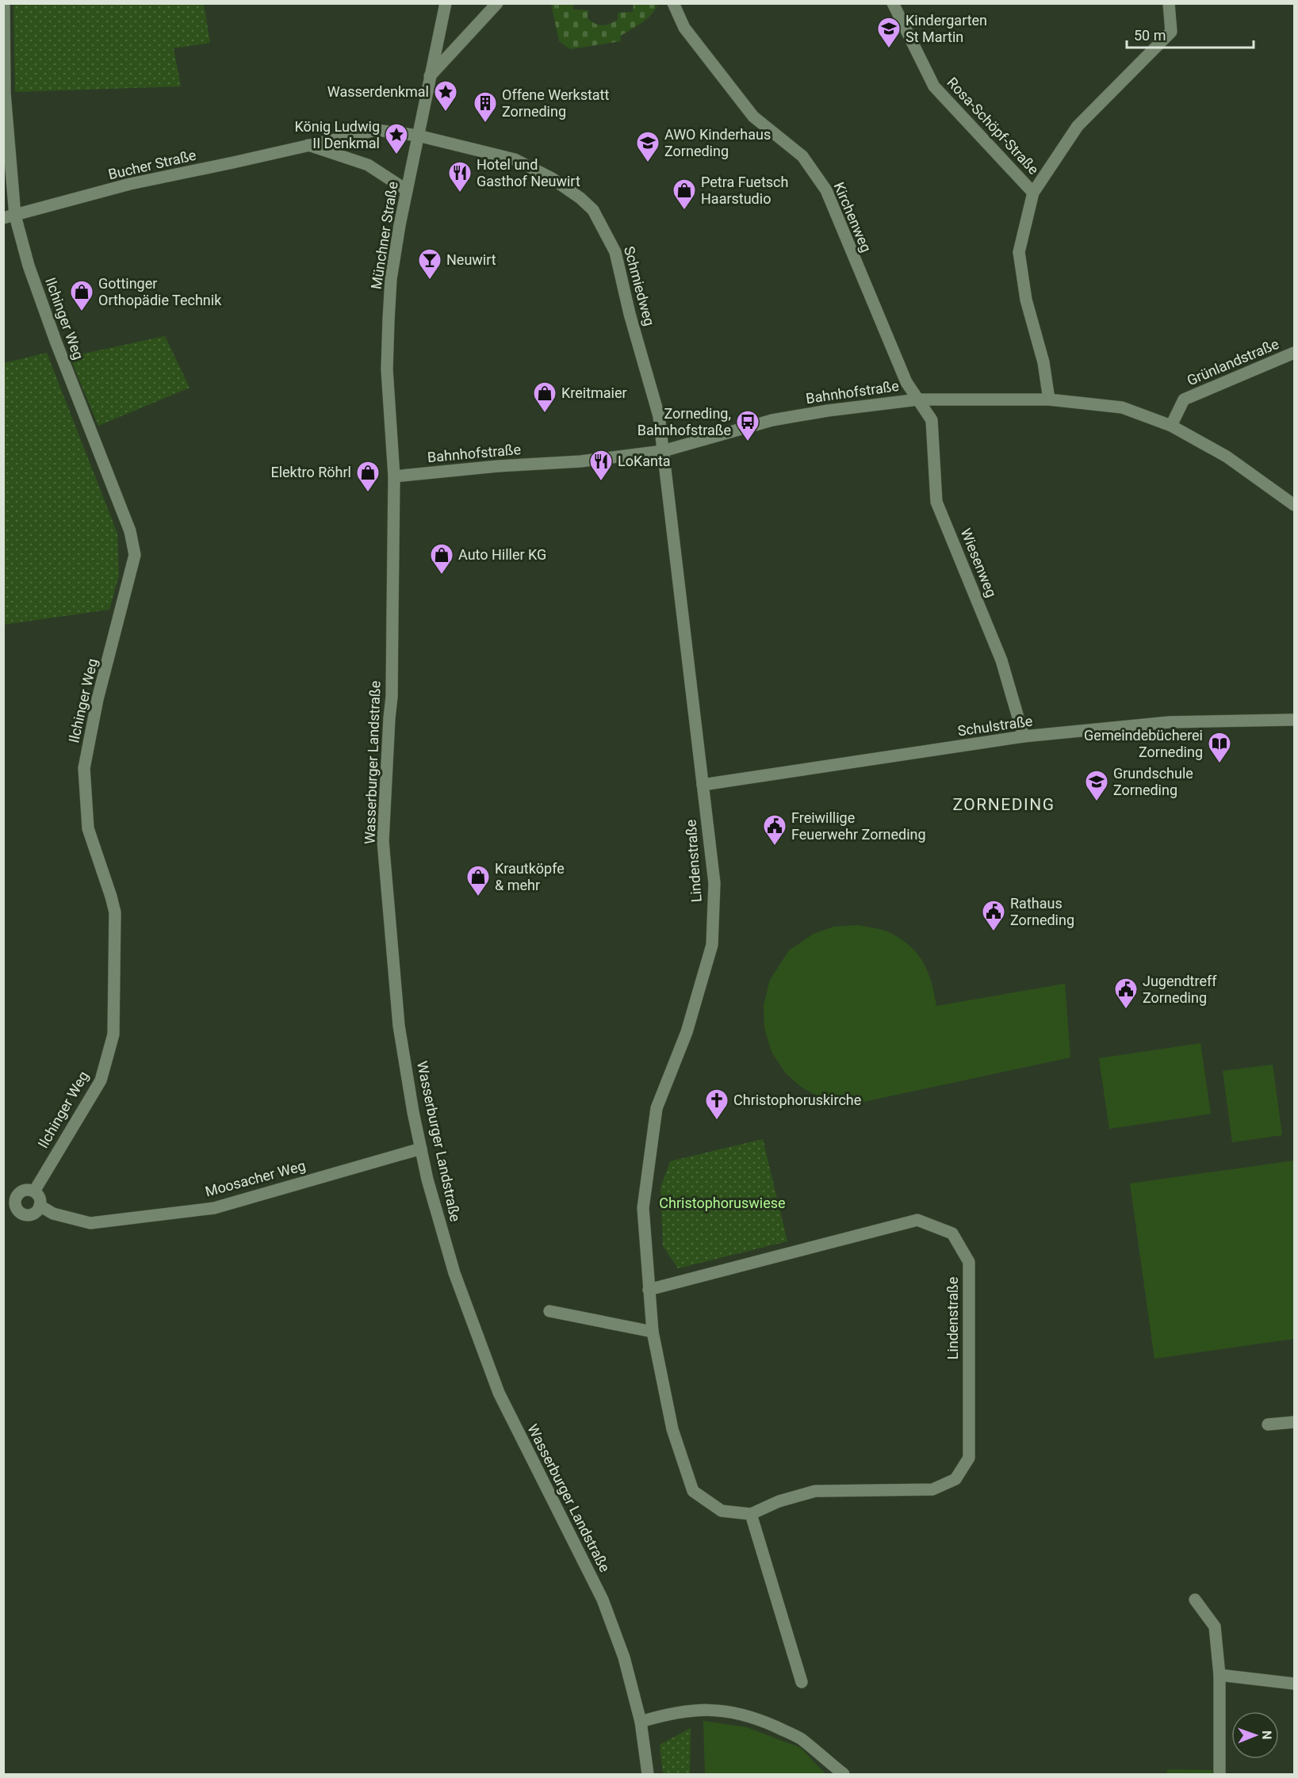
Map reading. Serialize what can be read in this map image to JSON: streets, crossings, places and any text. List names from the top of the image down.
{
  "streets": {
    "street": [
      "Rosa-Schöpf-Straße",
      "Bucher Straße",
      "Kirchenweg",
      "Münchner Straße",
      "Schmiedweg",
      "Ilchinger Weg",
      "Grünlandstraße",
      "Bahnhofstraße",
      "Wiesenweg",
      "Schulstraße",
      "Wasserburger Landstraße",
      "Lindenstraße",
      "Moosacher Weg"
    ]
  },
  "crossings": [
    ["Rosa-Schöpf-Straße", "Bahnhofstraße"],
    ["Bucher Straße", "Münchner Straße"],
    ["Bucher Straße", "Schmiedweg"],
    ["Bucher Straße", "Ilchinger Weg"],
    ["Kirchenweg", "Bahnhofstraße"],
    ["Kirchenweg", "Wiesenweg"],
    ["Münchner Straße", "Schmiedweg"],
    ["Münchner Straße", "Bahnhofstraße"],
    ["Münchner Straße", "Wasserburger Landstraße"],
    ["Schmiedweg", "Bahnhofstraße"],
    ["Schmiedweg", "Lindenstraße"],
    ["Ilchinger Weg", "Moosacher Weg"],
    ["Grünlandstraße", "Bahnhofstraße"],
    ["Bahnhofstraße", "Wiesenweg"],
    ["Bahnhofstraße", "Wasserburger Landstraße"],
    ["Bahnhofstraße", "Lindenstraße"],
    ["Wiesenweg", "Schulstraße"],
    ["Schulstraße", "Lindenstraße"],
    ["Wasserburger Landstraße", "Moosacher Weg"]
  ],
  "districts": ["ZORNEDING"],
  "parks": ["Christophoruswiese"],
  "places": {
    "school or university": ["Kindergarten St Martin", "AWO Kinderhaus Zorneding", "Grundschule Zorneding"],
    "place": ["Wasserdenkmal", "König Ludwig II Denkmal"],
    "building": ["Offene Werkstatt Zorneding"],
    "restaurant": ["Hotel und Gasthof Neuwirt", "LoKanta"],
    "shop": [
      "Petra Fuetsch Haarstudio",
      "Gottinger Orthopädie Technik",
      "Kreitmaier",
      "Elektro Röhrl",
      "Auto Hiller KG",
      "Krautköpfe & mehr"
    ],
    "bar": ["Neuwirt"],
    "bus stop": ["Zorneding, Bahnhofstraße"],
    "library": ["Gemeindebücherei Zorneding"],
    "public building": ["Freiwillige Feuerwehr Zorneding", "Rathaus Zorneding", "Jugendtreff Zorneding"],
    "church": ["Christophoruskirche"]
  },
  "scale_bar": "50 m",
  "north": "right"
}
